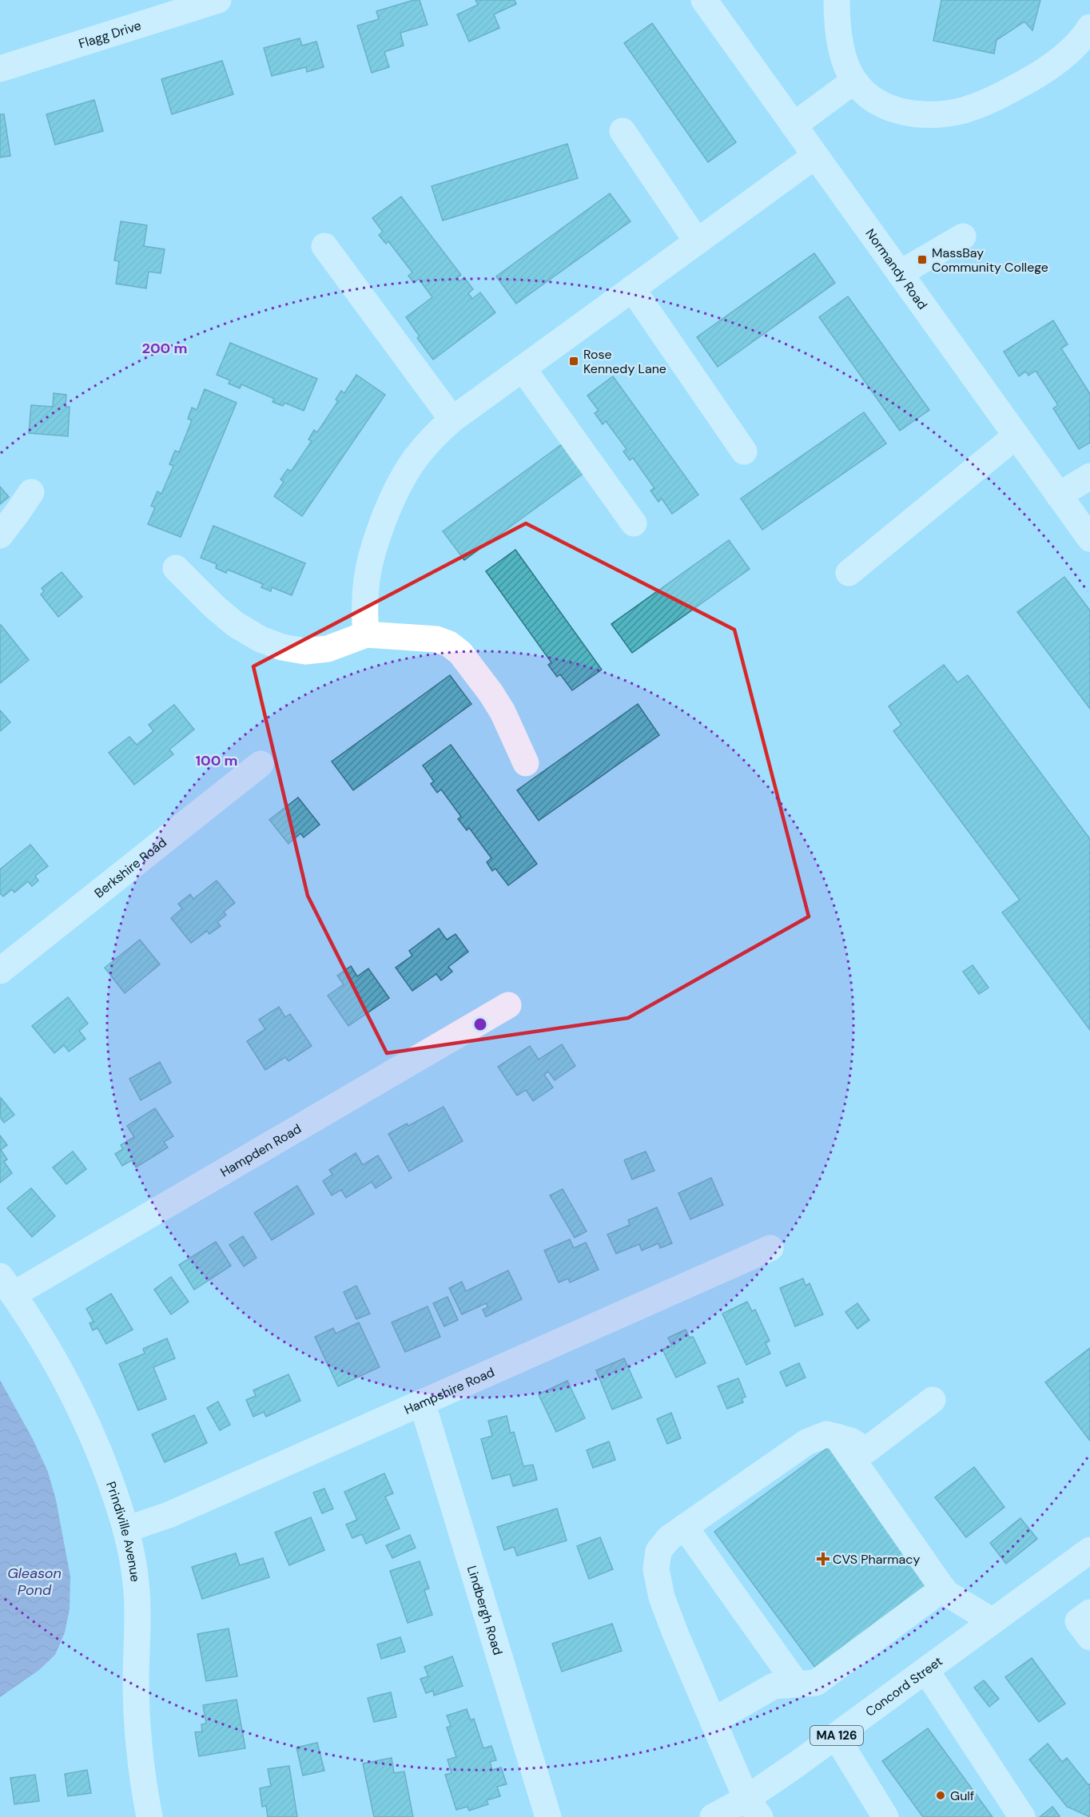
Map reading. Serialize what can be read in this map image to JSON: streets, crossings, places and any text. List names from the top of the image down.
{
  "streets": {
    "street": [
      "Flagg Drive",
      "Normandy Road",
      "Berkshire Road",
      "Hampden Road",
      "Hampshire Road",
      "Prindiville Avenue",
      "Lindbergh Road",
      "Concord Street",
      "MA 126"
    ]
  },
  "crossings": [
    ["Hampden Road", "Prindiville Avenue"],
    ["Hampshire Road", "Prindiville Avenue"],
    ["Hampshire Road", "Lindbergh Road"]
  ],
  "water": ["Gleason Pond"],
  "places": {
    "transit": ["MassBay Community College", "Rose Kennedy Lane"],
    "health": ["CVS Pharmacy"],
    "other": ["Gulf"]
  },
  "rings": ["200 m", "100 m"]
}
